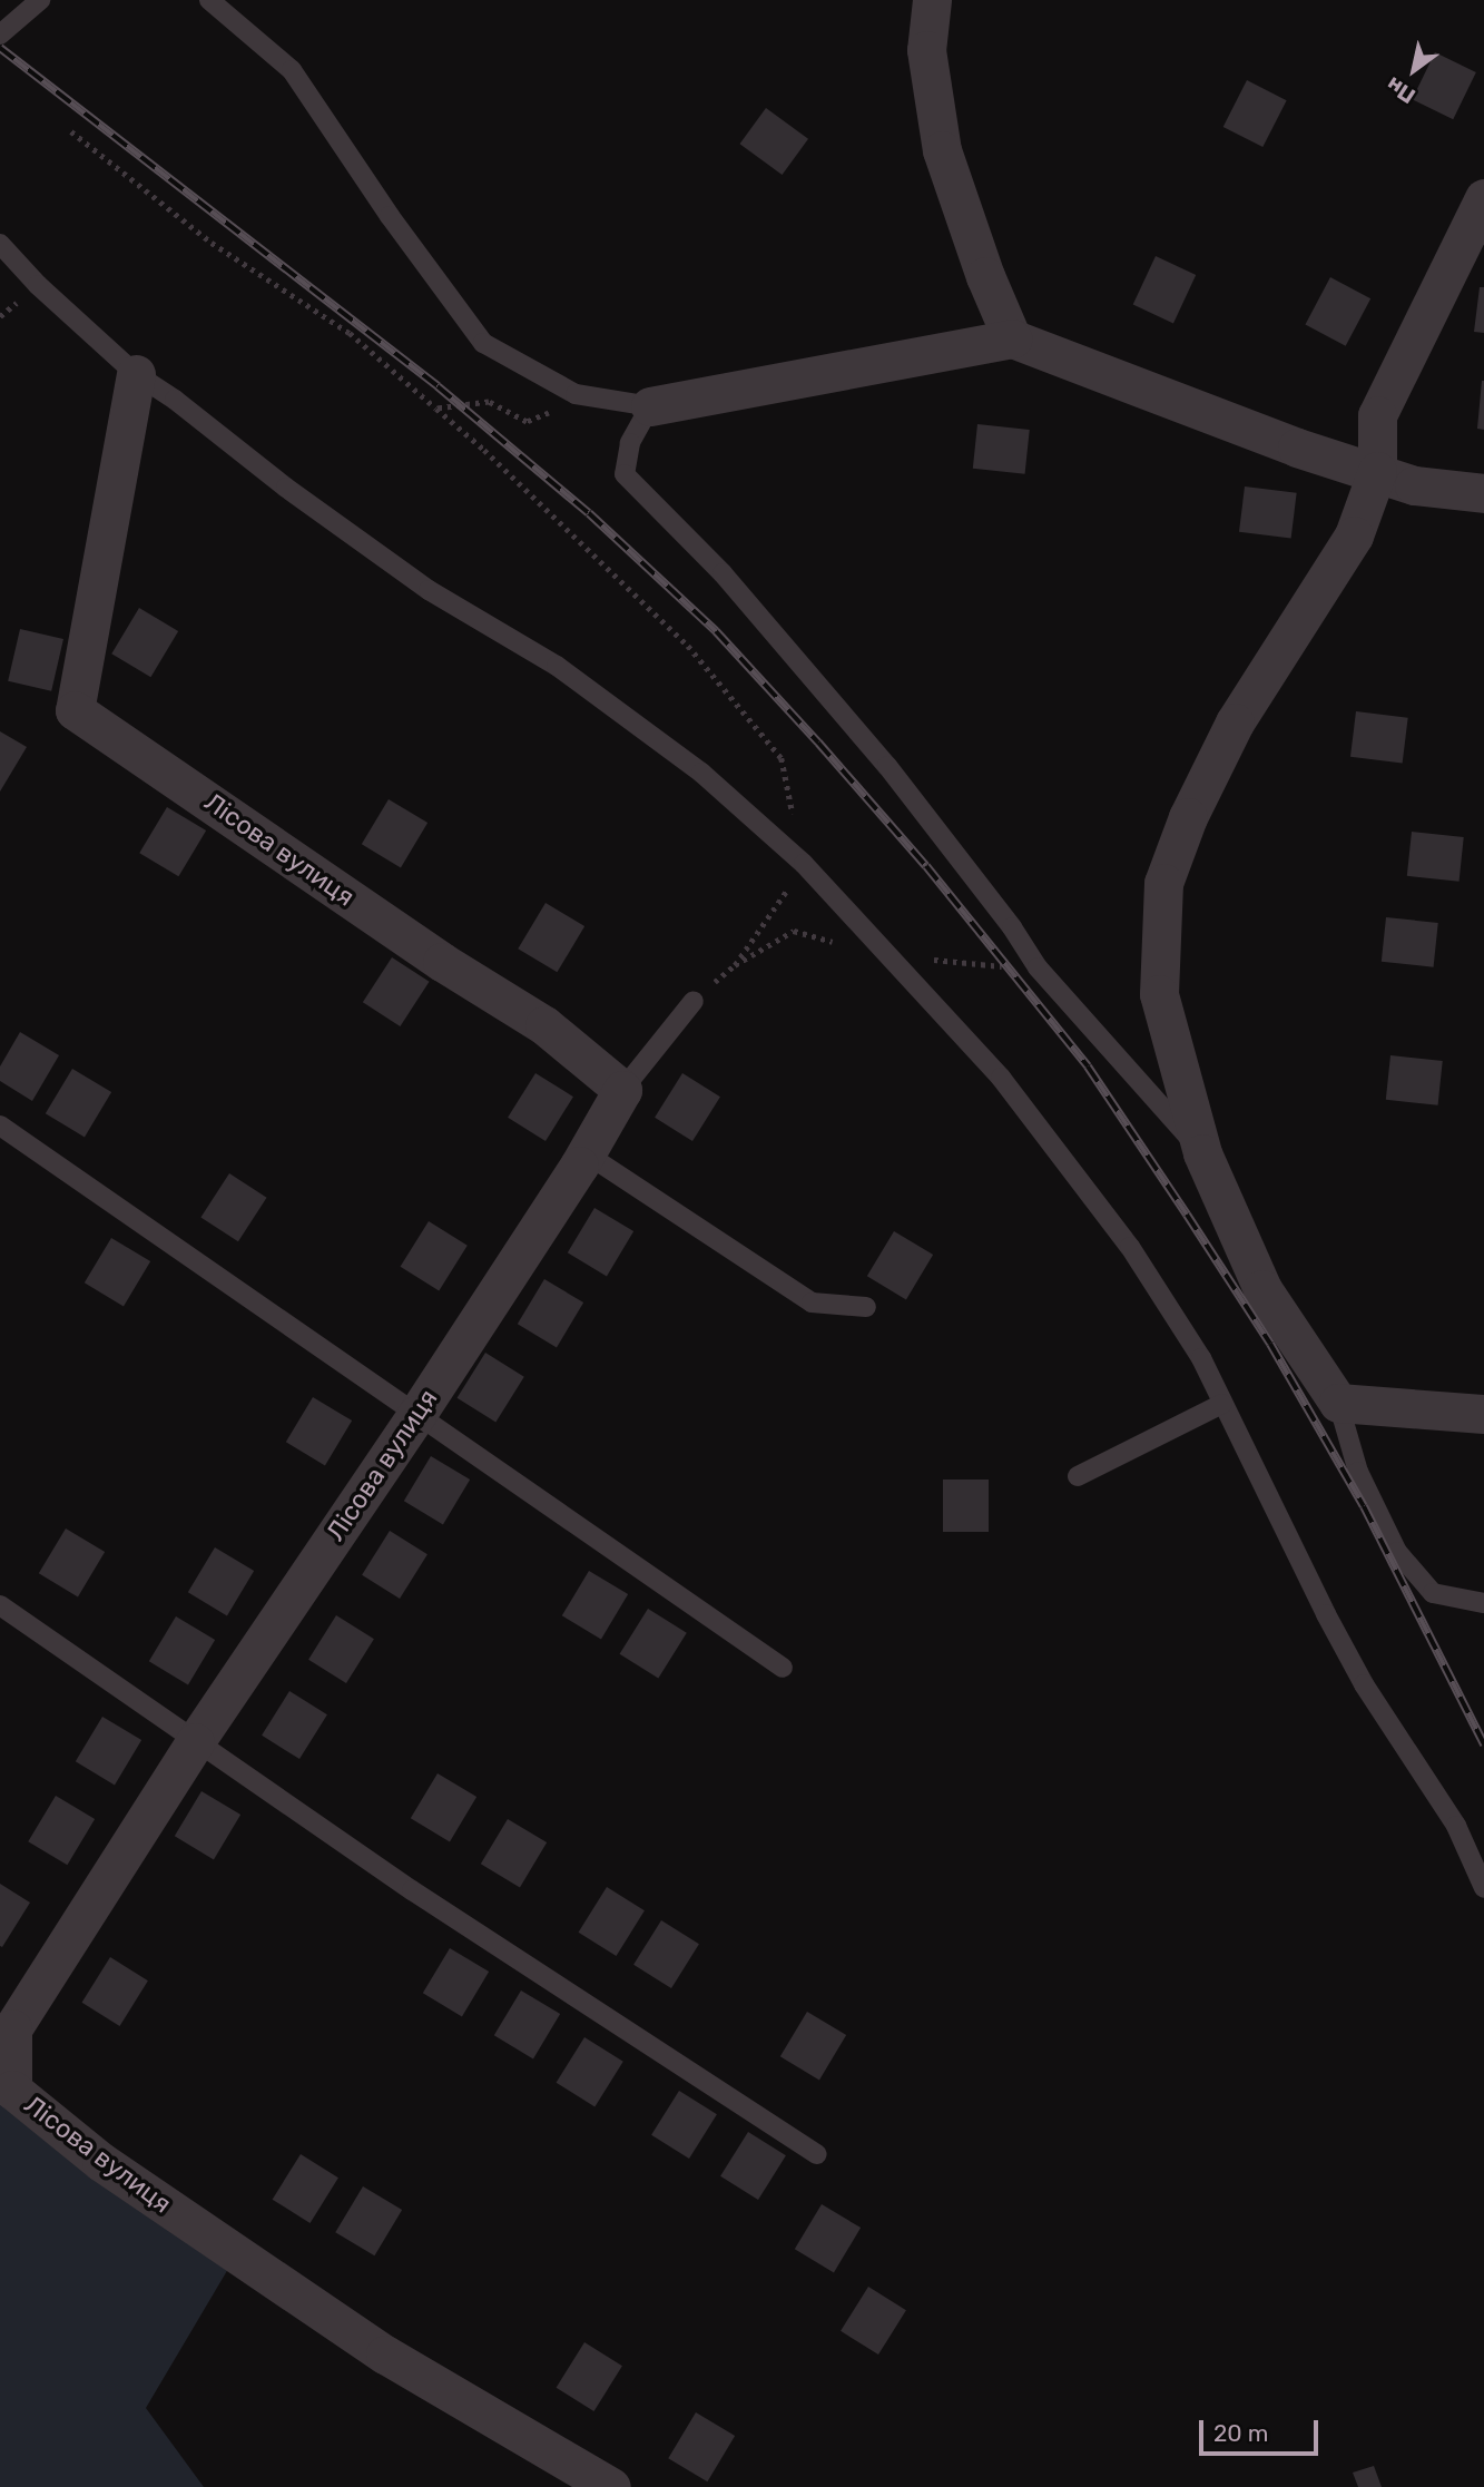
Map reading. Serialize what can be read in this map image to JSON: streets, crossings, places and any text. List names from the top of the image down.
{
  "streets": {
    "street": ["Лісова вулиця"]
  },
  "scale_bar": "20 m",
  "north": "bottom left"
}
